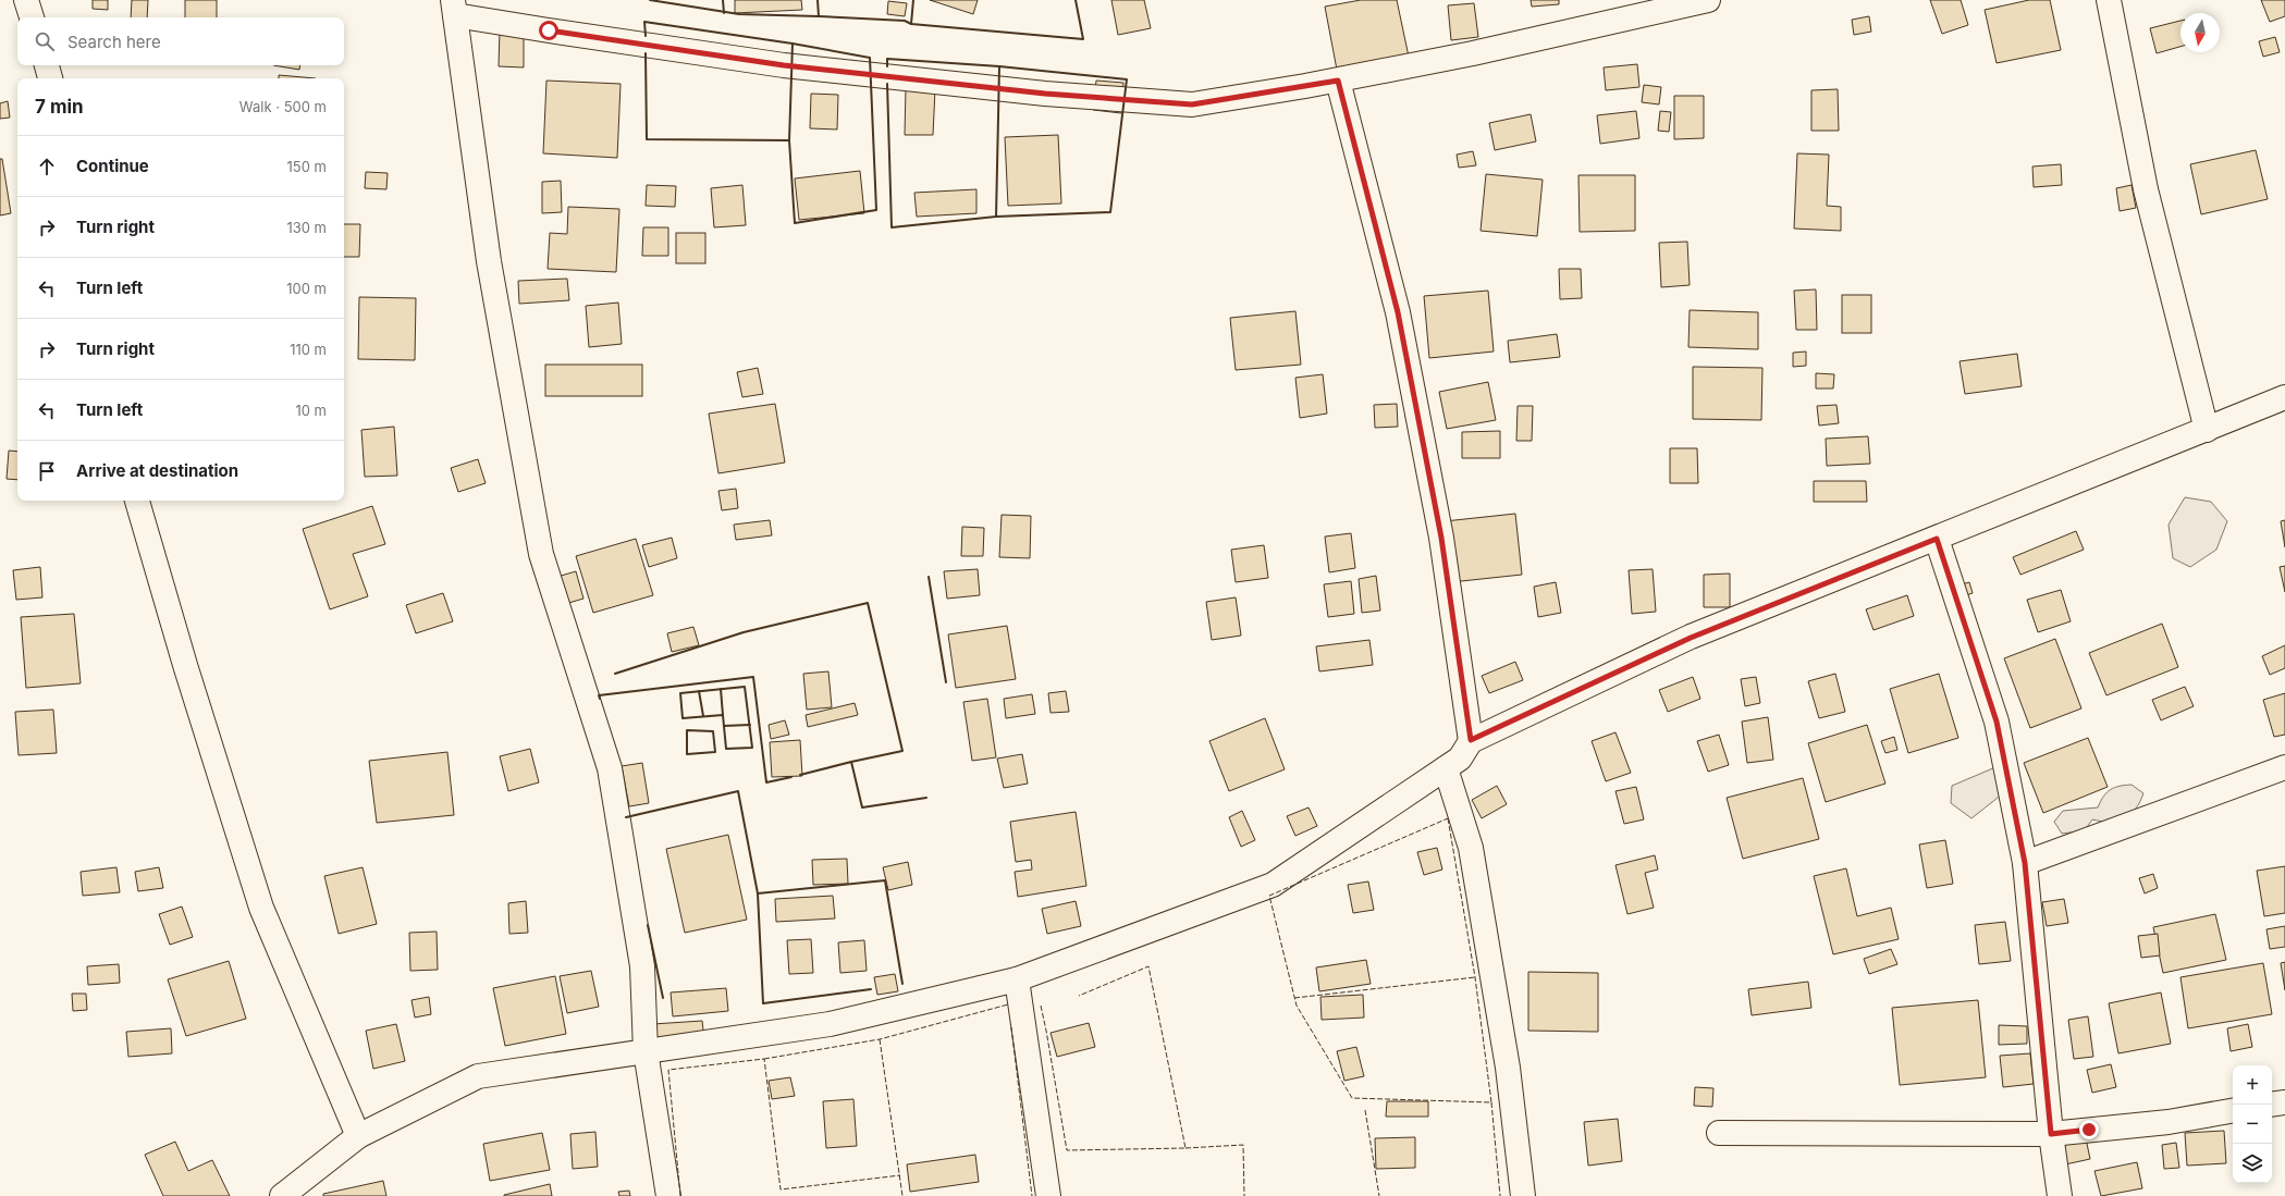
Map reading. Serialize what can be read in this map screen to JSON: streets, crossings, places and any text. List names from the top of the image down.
{
  "north": "bottom",
  "page": {
    "search": "Search here",
    "heading": ["7 min", "Walk · 500 m"],
    "list": [
      ["Continue", "150 m"],
      ["Turn right", "130 m"],
      ["Turn left", "100 m"],
      ["Turn right", "110 m"],
      ["Turn left", "10 m"],
      "Arrive at destination"
    ],
    "map_buttons": ["+", "−"]
  }
}
